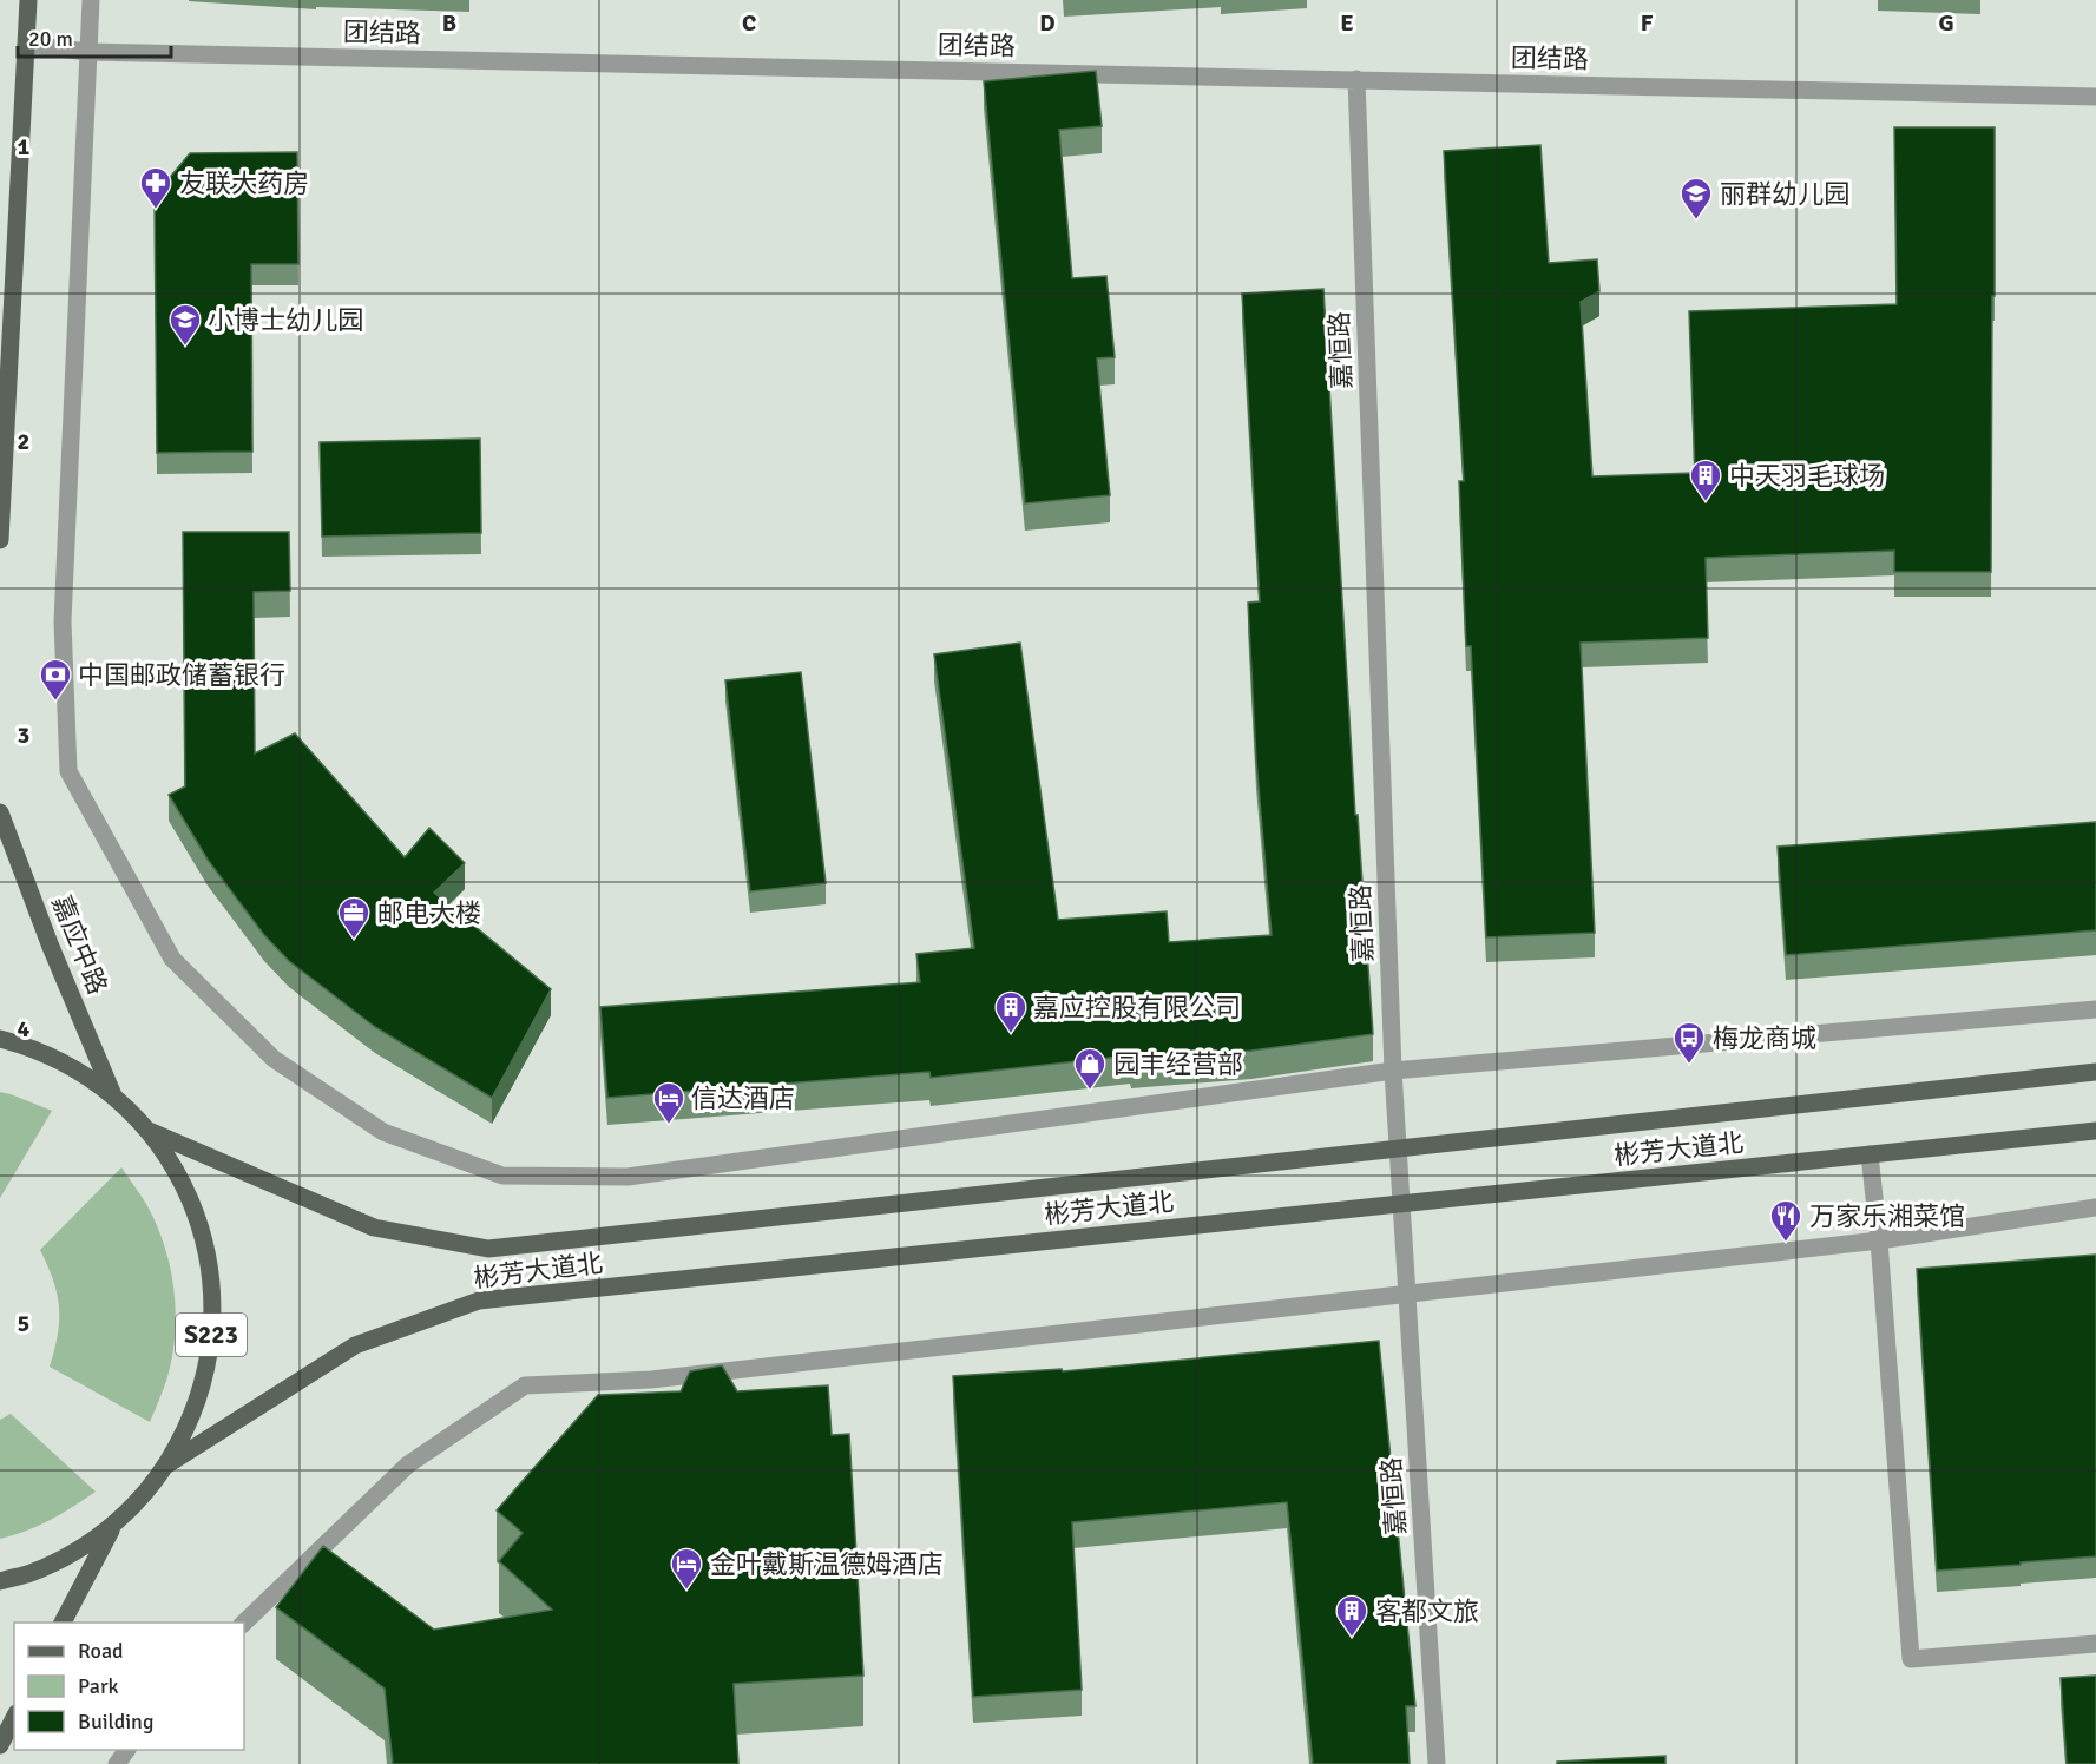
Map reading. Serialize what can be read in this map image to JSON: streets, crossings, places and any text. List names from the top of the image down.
{
  "streets": {
    "main road": ["嘉应中路", "彬芳大道北", "S223"],
    "street": ["团结路", "嘉恒路"]
  },
  "crossings": [
    ["团结路", "嘉恒路"],
    ["嘉恒路", "彬芳大道北"],
    ["嘉应中路", "S223"],
    ["彬芳大道北", "S223"]
  ],
  "places": {
    "pharmacy": ["友联大药房"],
    "school or university": ["丽群幼儿园", "小博士幼儿园"],
    "building": ["中天羽毛球场", "嘉应控股有限公司", "客都文旅"],
    "bank": ["中国邮政储蓄银行"],
    "office": ["邮电大楼"],
    "bus stop": ["梅龙商城"],
    "shop": ["园丰经营部"],
    "hotel": ["信达酒店", "金叶戴斯温德姆酒店"],
    "restaurant": ["万家乐湘菜馆"]
  },
  "legend": ["Road", "Park", "Building"],
  "scale_bar": "20 m",
  "grid": {
    "columns": [
      "B",
      "C",
      "D",
      "E",
      "F",
      "G"
    ],
    "rows": [
      "1",
      "2",
      "3",
      "4",
      "5"
    ]
  }
}
